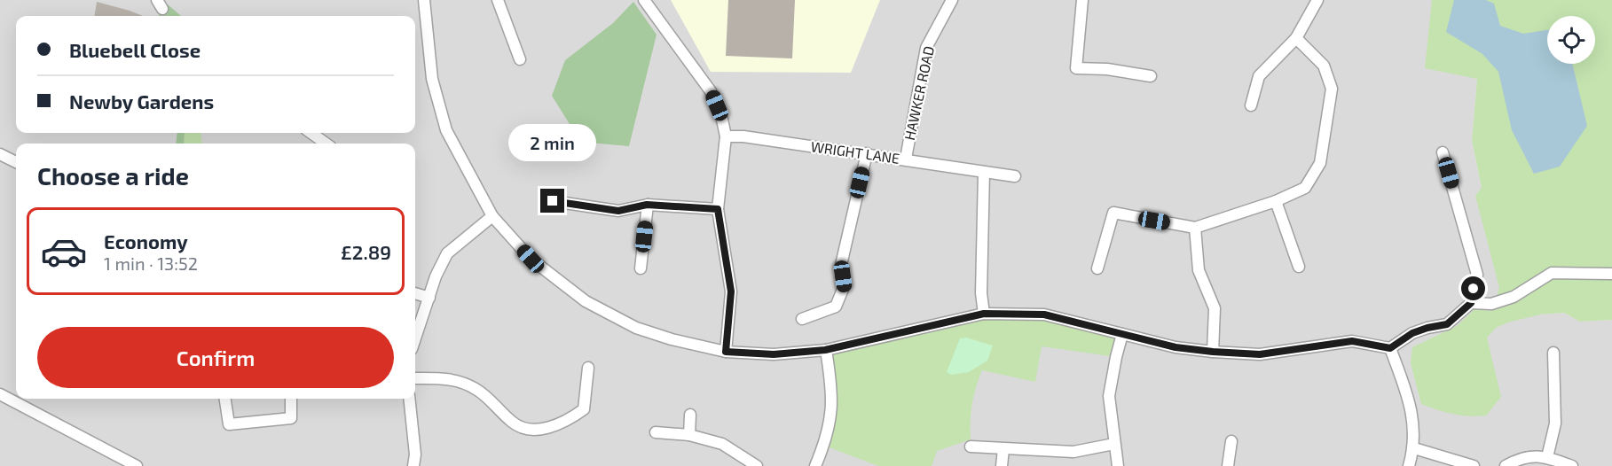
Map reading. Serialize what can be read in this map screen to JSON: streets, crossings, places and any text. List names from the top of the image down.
{
  "streets": {
    "street": ["HAWKER ROAD", "WRIGHT LANE"]
  },
  "crossings": [
    ["HAWKER ROAD", "WRIGHT LANE"]
  ],
  "page": {
    "banner": ["Bluebell Close", "Newby Gardens"],
    "bubble": "2 min",
    "heading": "Choose a ride",
    "list": [
      {
        "name": "Economy",
        "note": "1 min · 13:52",
        "value": "£2.89"
      }
    ],
    "buttons": "Confirm"
  }
}
